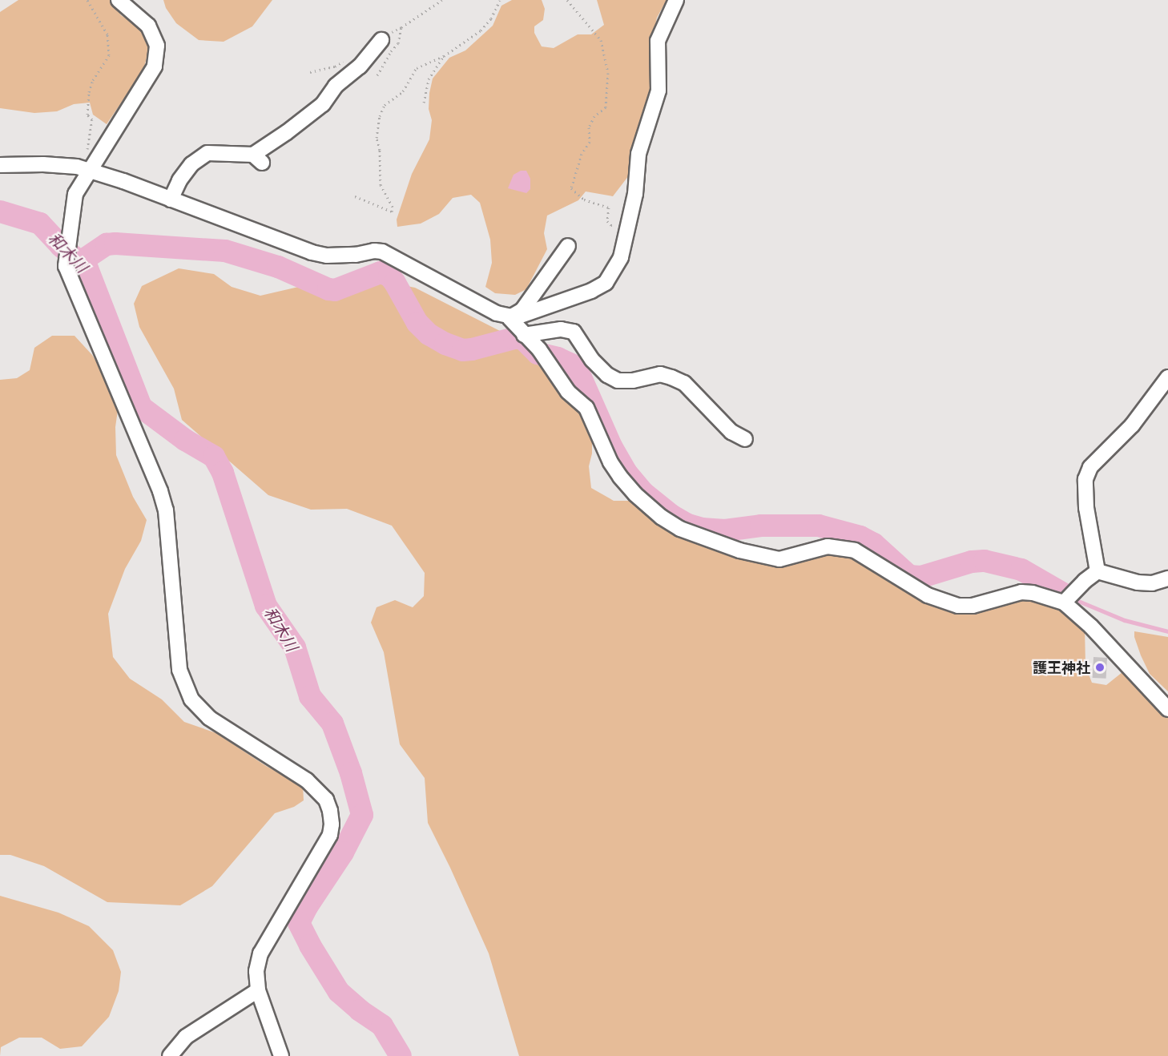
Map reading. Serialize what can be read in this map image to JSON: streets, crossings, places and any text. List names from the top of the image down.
{
  "water": ["和木川"],
  "places": ["護王神社"]
}
